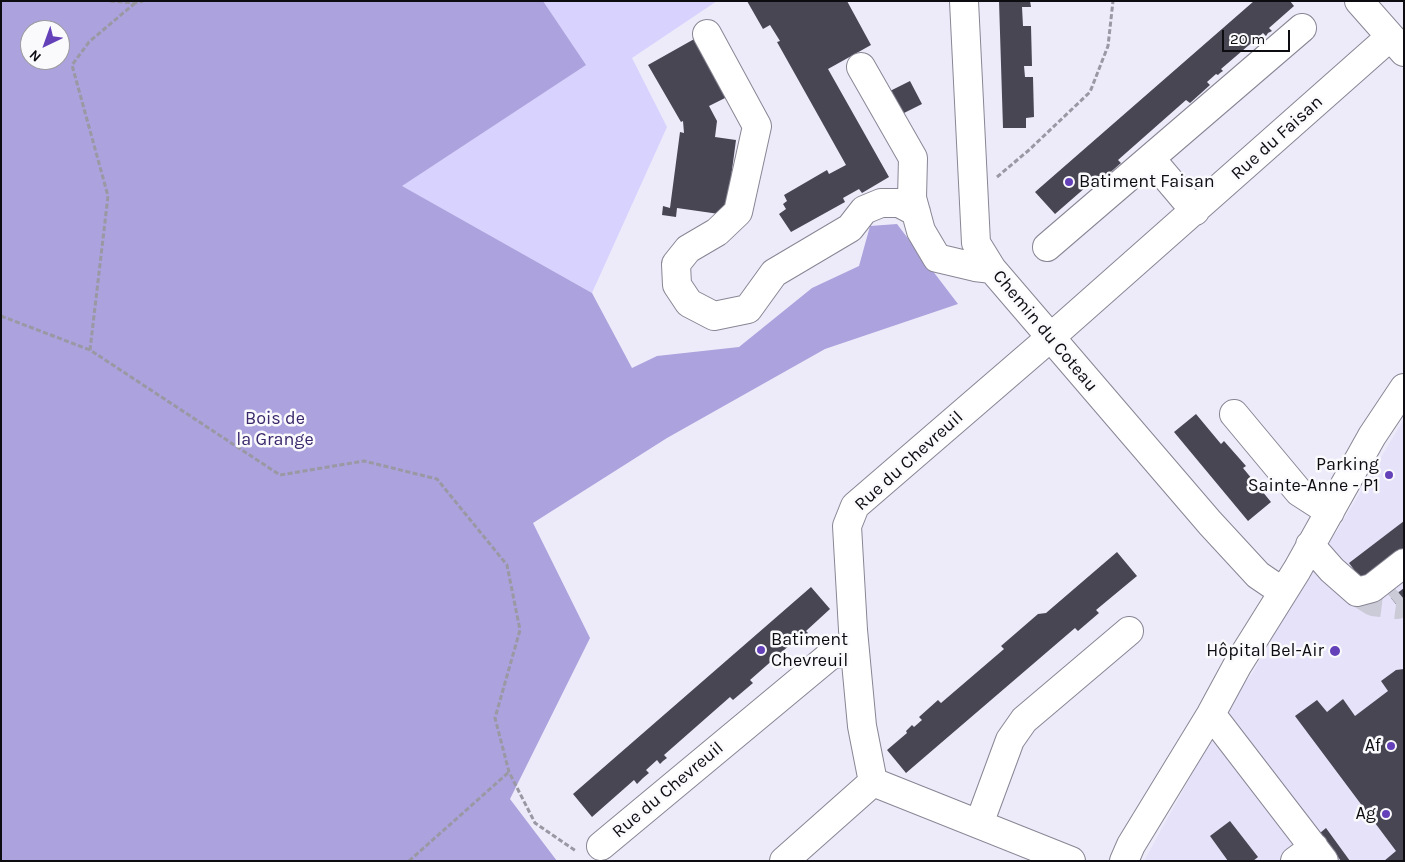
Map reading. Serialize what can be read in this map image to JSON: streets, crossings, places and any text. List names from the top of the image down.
{
  "streets": {
    "street": ["Rue du Faisan", "Chemin du Coteau", "Rue du Chevreuil"]
  },
  "crossings": [
    ["Rue du Faisan", "Chemin du Coteau"],
    ["Rue du Faisan", "Rue du Chevreuil"],
    ["Chemin du Coteau", "Rue du Chevreuil"]
  ],
  "parks": ["Bois de la Grange"],
  "places": [
    "Batiment Faisan",
    "Parking Sainte-Anne - P1",
    "Batiment Chevreuil",
    "Hôpital Bel-Air",
    "Af",
    "Ag"
  ],
  "scale_bar": "20 m",
  "north": "bottom left"
}
